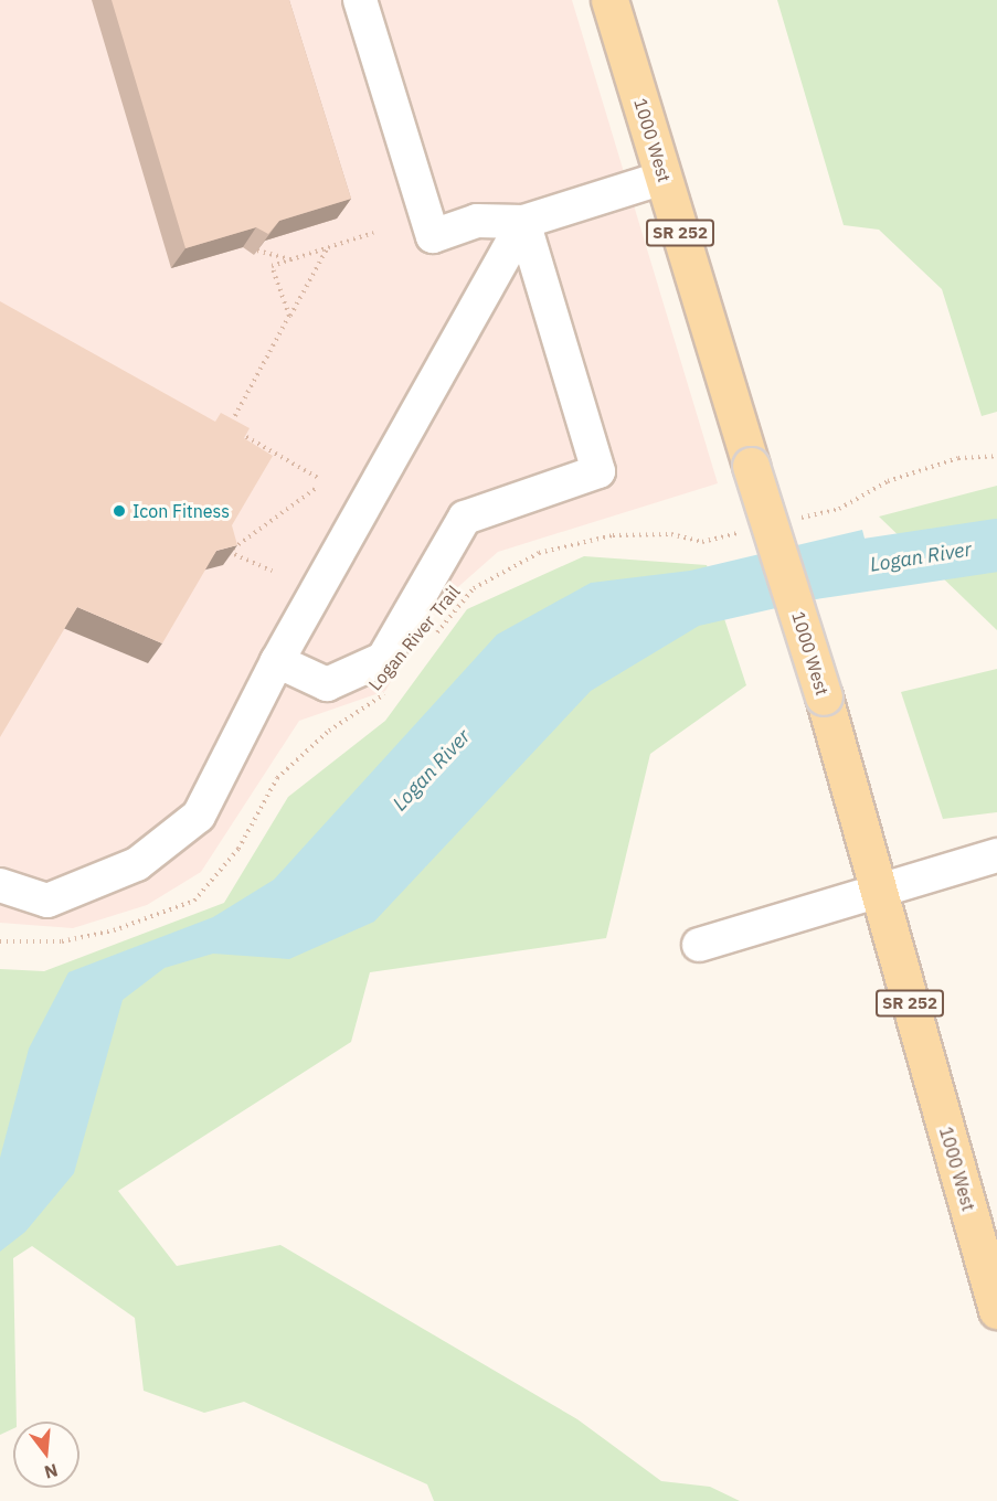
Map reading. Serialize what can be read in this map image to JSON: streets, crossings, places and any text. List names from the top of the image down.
{
  "streets": {
    "main road": ["1000 West", "SR 252"],
    "path": ["Logan River Trail"]
  },
  "water": ["Logan River"],
  "places": ["Icon Fitness"],
  "north": "bottom"
}
